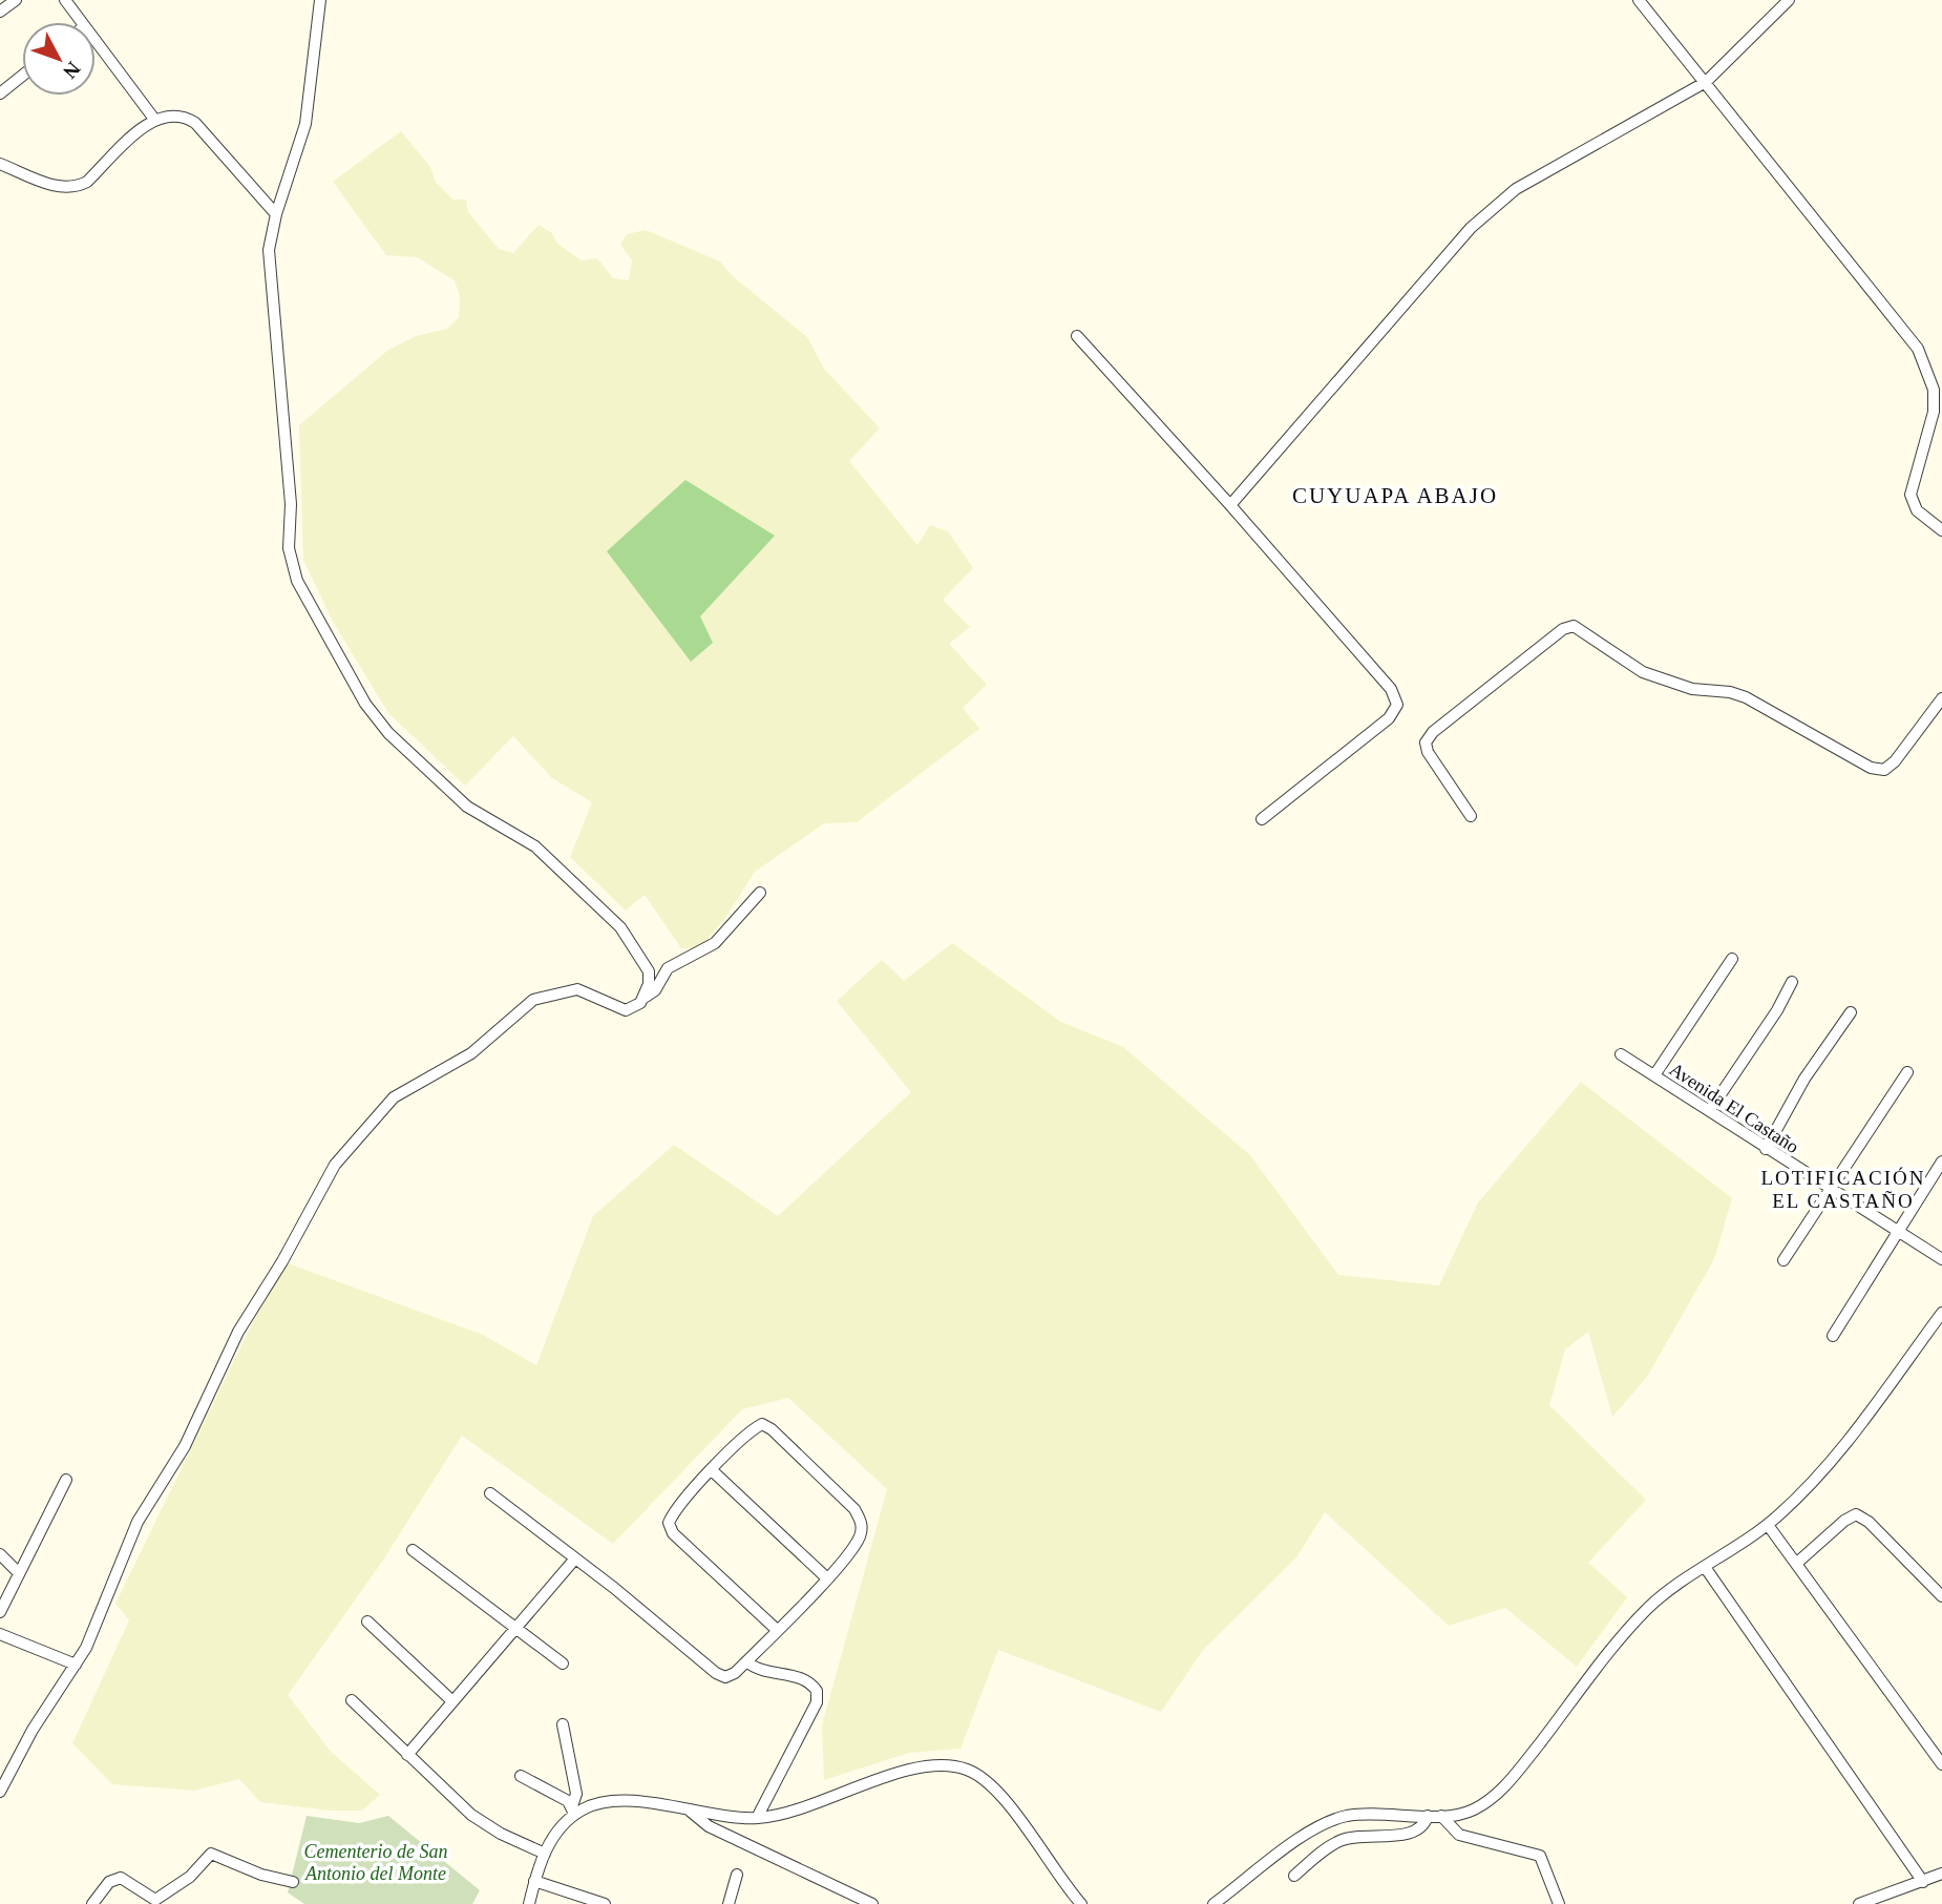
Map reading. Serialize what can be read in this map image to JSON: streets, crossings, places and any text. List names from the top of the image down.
{
  "streets": {
    "street": ["Avenida El Castaño"]
  },
  "districts": ["CUYUAPA ABAJO", "LOTIFICACIÓN EL CASTAÑO"],
  "parks": ["Cementerio de San Antonio del Monte"],
  "north": "bottom right"
}
